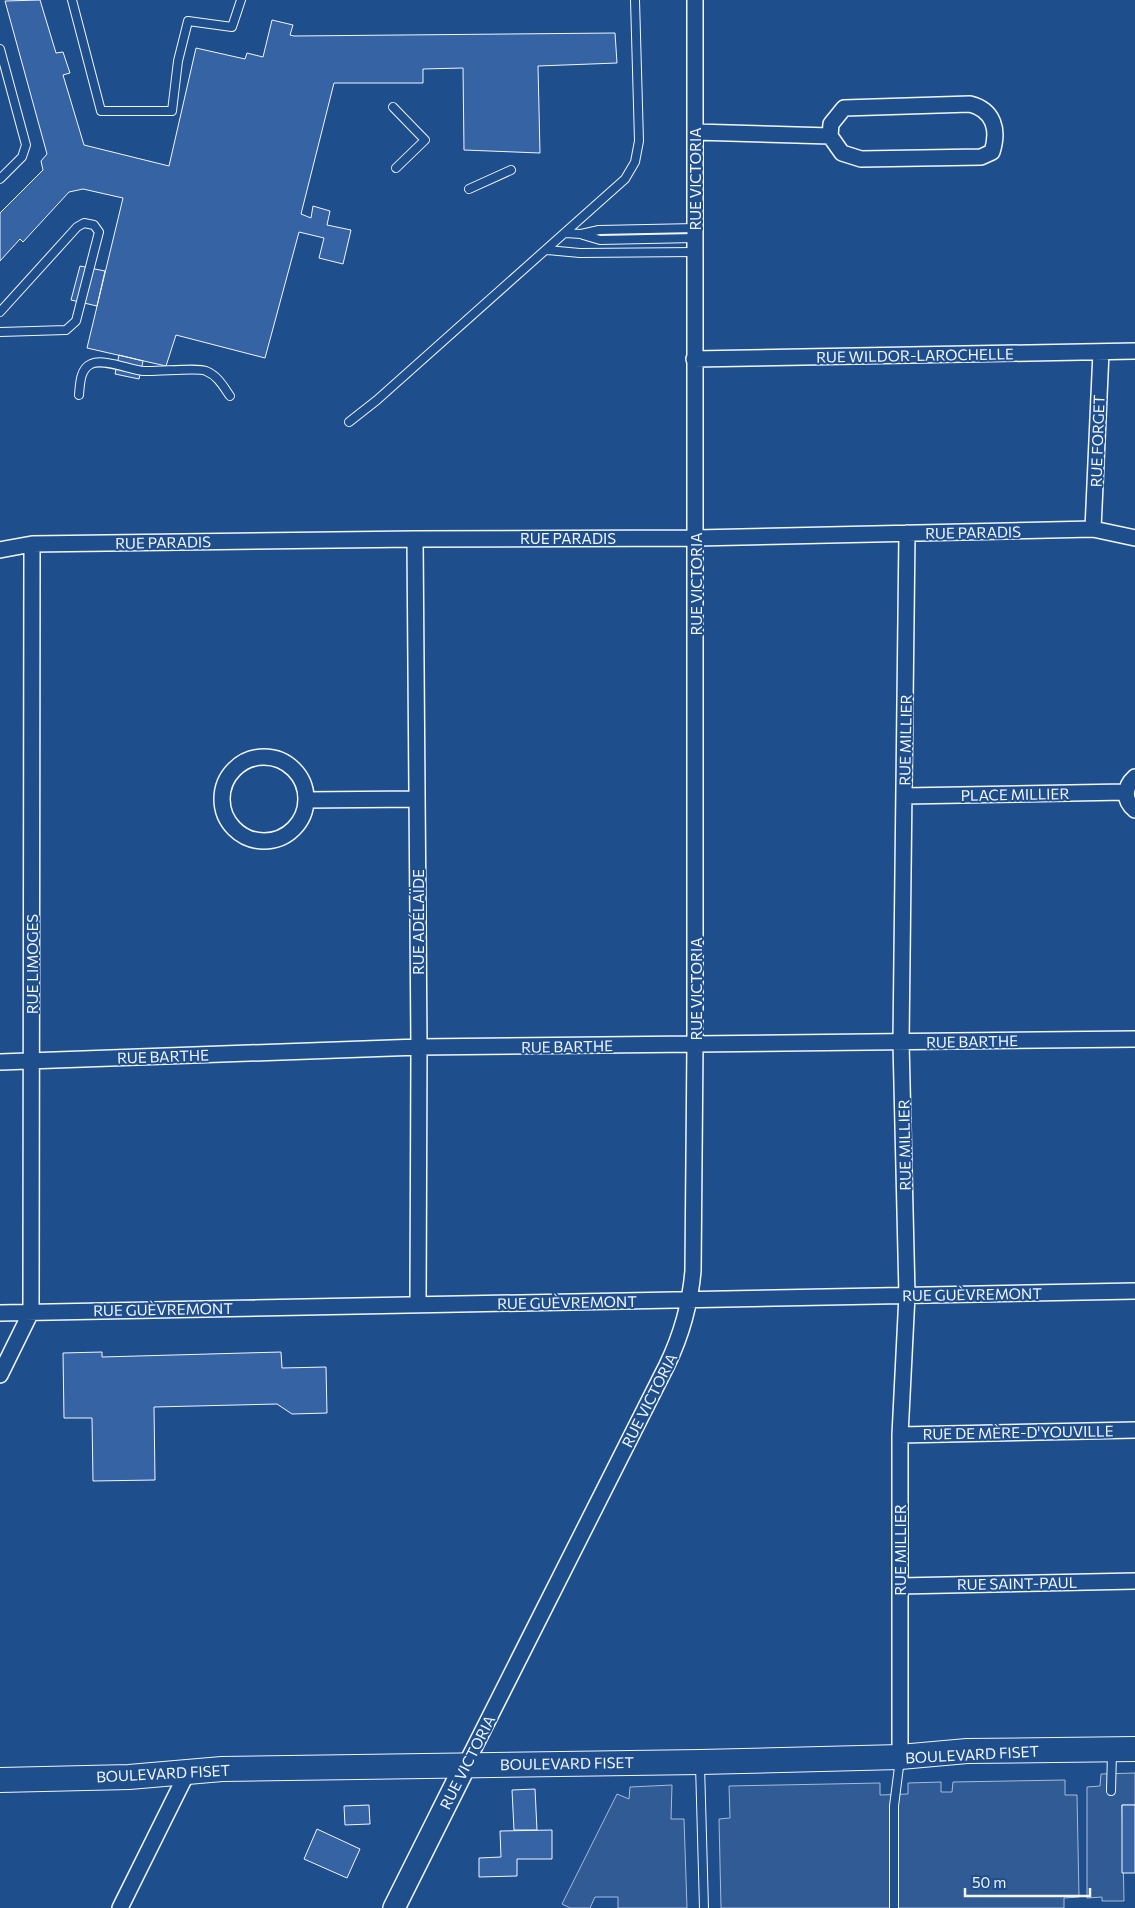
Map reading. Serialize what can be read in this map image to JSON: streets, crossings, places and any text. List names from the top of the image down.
{
  "streets": {
    "main road": ["BOULEVARD FISET"],
    "street": [
      "RUE VICTORIA",
      "RUE WILDOR-LAROCHELLE",
      "RUE FORGET",
      "RUE PARADIS",
      "RUE MILLIER",
      "PLACE MILLIER",
      "RUE ADÉLAÏDE",
      "RUE LIMOGES",
      "RUE BARTHE",
      "RUE GUÈVREMONT",
      "RUE DE MÈRE-D'YOUVILLE",
      "RUE SAINT-PAUL"
    ]
  },
  "crossings": [
    ["RUE VICTORIA", "RUE WILDOR-LAROCHELLE"],
    ["RUE VICTORIA", "RUE PARADIS"],
    ["RUE VICTORIA", "RUE BARTHE"],
    ["RUE VICTORIA", "RUE GUÈVREMONT"],
    ["RUE VICTORIA", "BOULEVARD FISET"],
    ["RUE WILDOR-LAROCHELLE", "RUE FORGET"],
    ["RUE FORGET", "RUE PARADIS"],
    ["RUE PARADIS", "RUE MILLIER"],
    ["RUE PARADIS", "RUE ADÉLAÏDE"],
    ["RUE PARADIS", "RUE LIMOGES"],
    ["RUE MILLIER", "PLACE MILLIER"],
    ["RUE MILLIER", "RUE BARTHE"],
    ["RUE MILLIER", "RUE GUÈVREMONT"],
    ["RUE MILLIER", "RUE DE MÈRE-D'YOUVILLE"],
    ["RUE MILLIER", "RUE SAINT-PAUL"],
    ["RUE MILLIER", "BOULEVARD FISET"],
    ["RUE ADÉLAÏDE", "RUE BARTHE"],
    ["RUE ADÉLAÏDE", "RUE GUÈVREMONT"],
    ["RUE LIMOGES", "RUE BARTHE"],
    ["RUE LIMOGES", "RUE GUÈVREMONT"]
  ],
  "scale_bar": "50 m"
}
